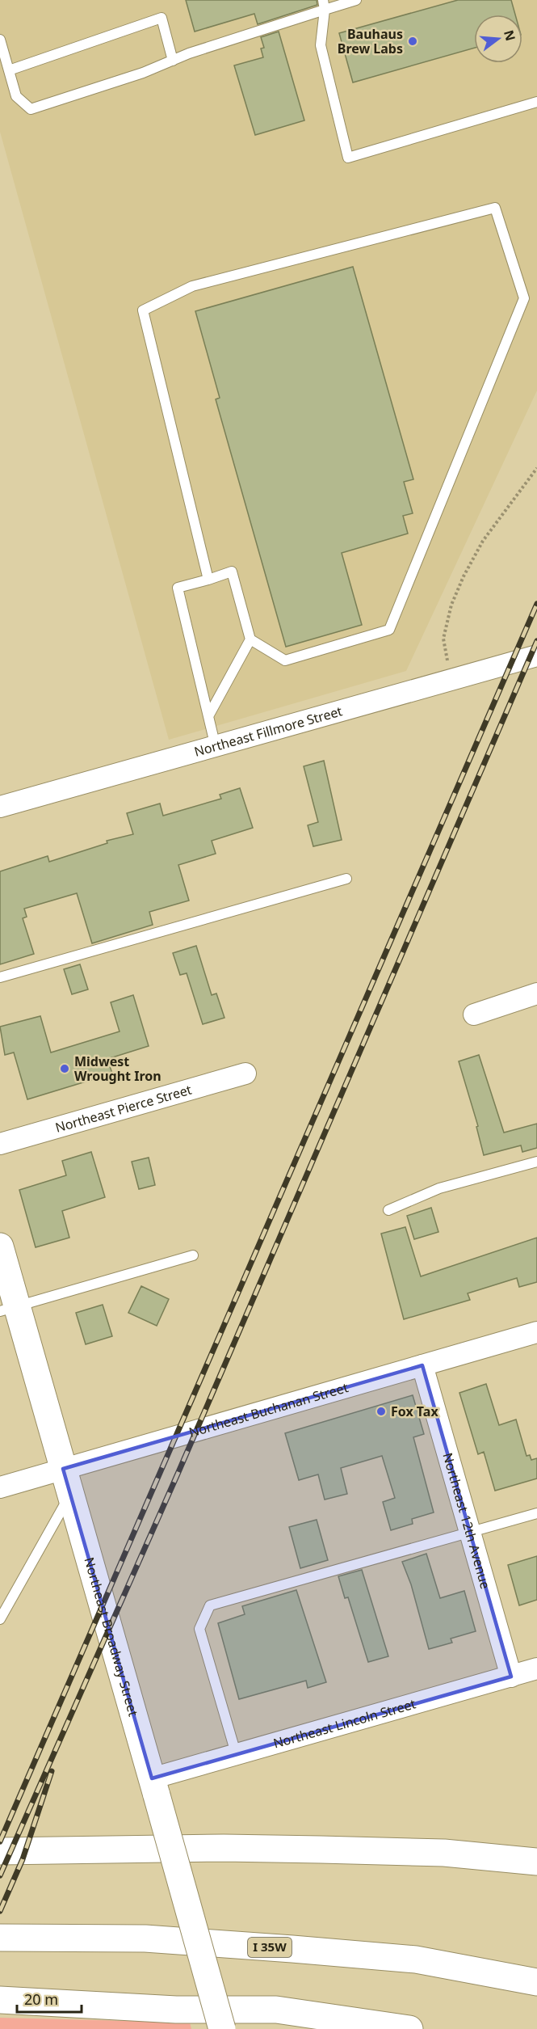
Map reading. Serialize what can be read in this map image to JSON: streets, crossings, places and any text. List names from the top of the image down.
{
  "streets": {
    "main road": ["Northeast Broadway Street", "I 35W"],
    "street": [
      "Northeast Fillmore Street",
      "Northeast Pierce Street",
      "Northeast Buchanan Street",
      "Northeast 12th Avenue",
      "Northeast Lincoln Street"
    ]
  },
  "crossings": [
    ["Northeast Buchanan Street", "Northeast 12th Avenue"],
    ["Northeast Buchanan Street", "Northeast Broadway Street"],
    ["Northeast 12th Avenue", "Northeast Lincoln Street"],
    ["Northeast Broadway Street", "Northeast Lincoln Street"]
  ],
  "places": ["Bauhaus Brew Labs", "Midwest Wrought Iron", "Fox Tax"],
  "scale_bar": "20 m",
  "north": "right"
}
